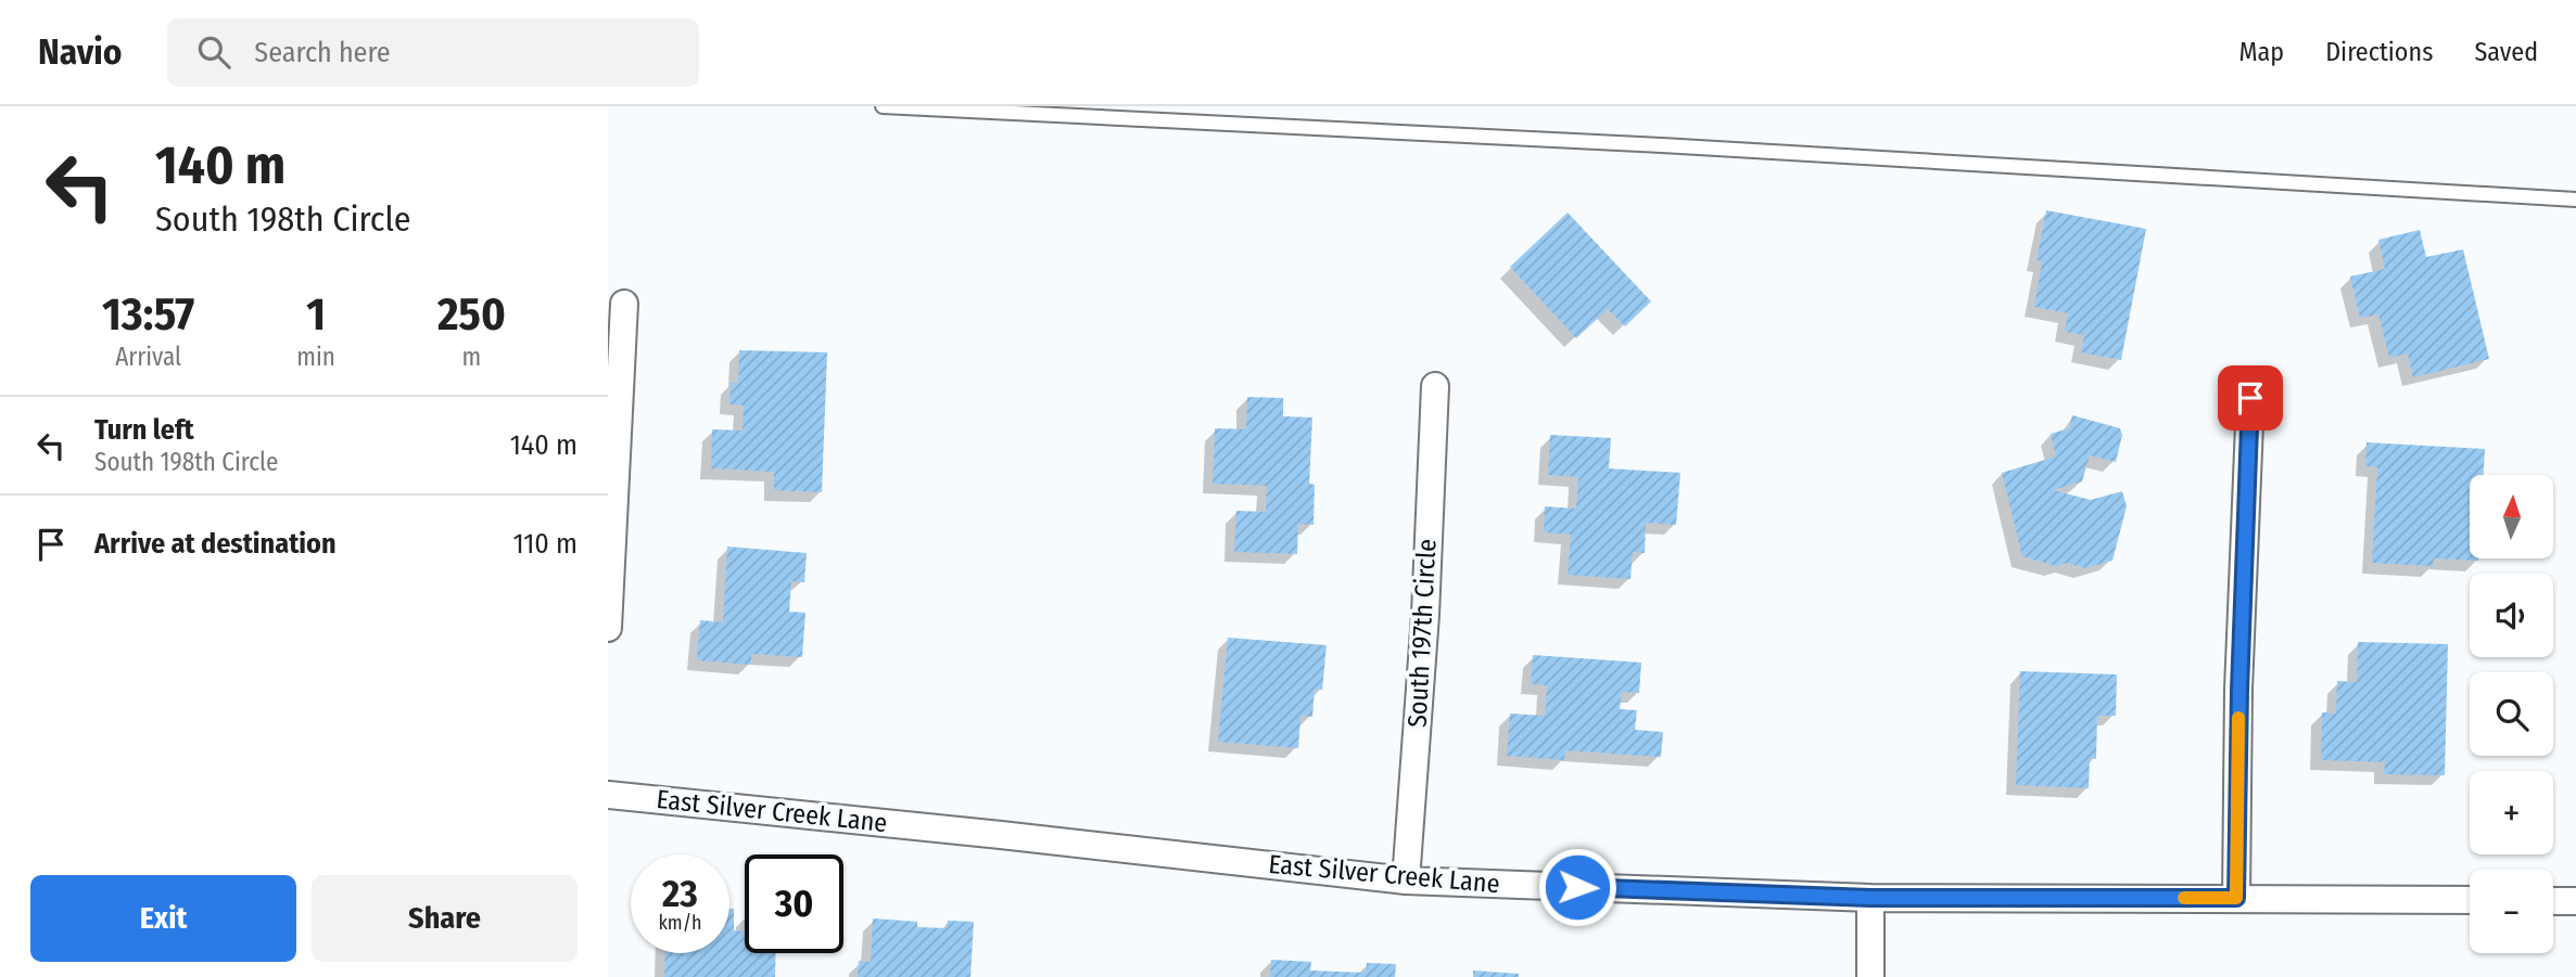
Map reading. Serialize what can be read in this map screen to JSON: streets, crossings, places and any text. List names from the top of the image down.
{
  "streets": {
    "street": ["South 197th Circle", "East Silver Creek Lane"]
  },
  "crossings": [
    ["South 197th Circle", "East Silver Creek Lane"]
  ],
  "north": "top",
  "page": {
    "header": "Navio",
    "search": "Search here",
    "nav": ["Map", "Directions", "Saved"],
    "turn": ["140 m", "South 198th Circle"],
    "eta": [
      "13:57",
      "Arrival",
      "1",
      "min",
      "250",
      "m"
    ],
    "list": [
      {
        "name": "Turn left",
        "note": "South 198th Circle",
        "value": "140 m"
      },
      {
        "name": "Arrive at destination",
        "value": "110 m"
      }
    ],
    "map_buttons": ["+", "−"],
    "speed": "23 km/h",
    "limit": "30",
    "buttons": ["Exit", "Share"]
  }
}
